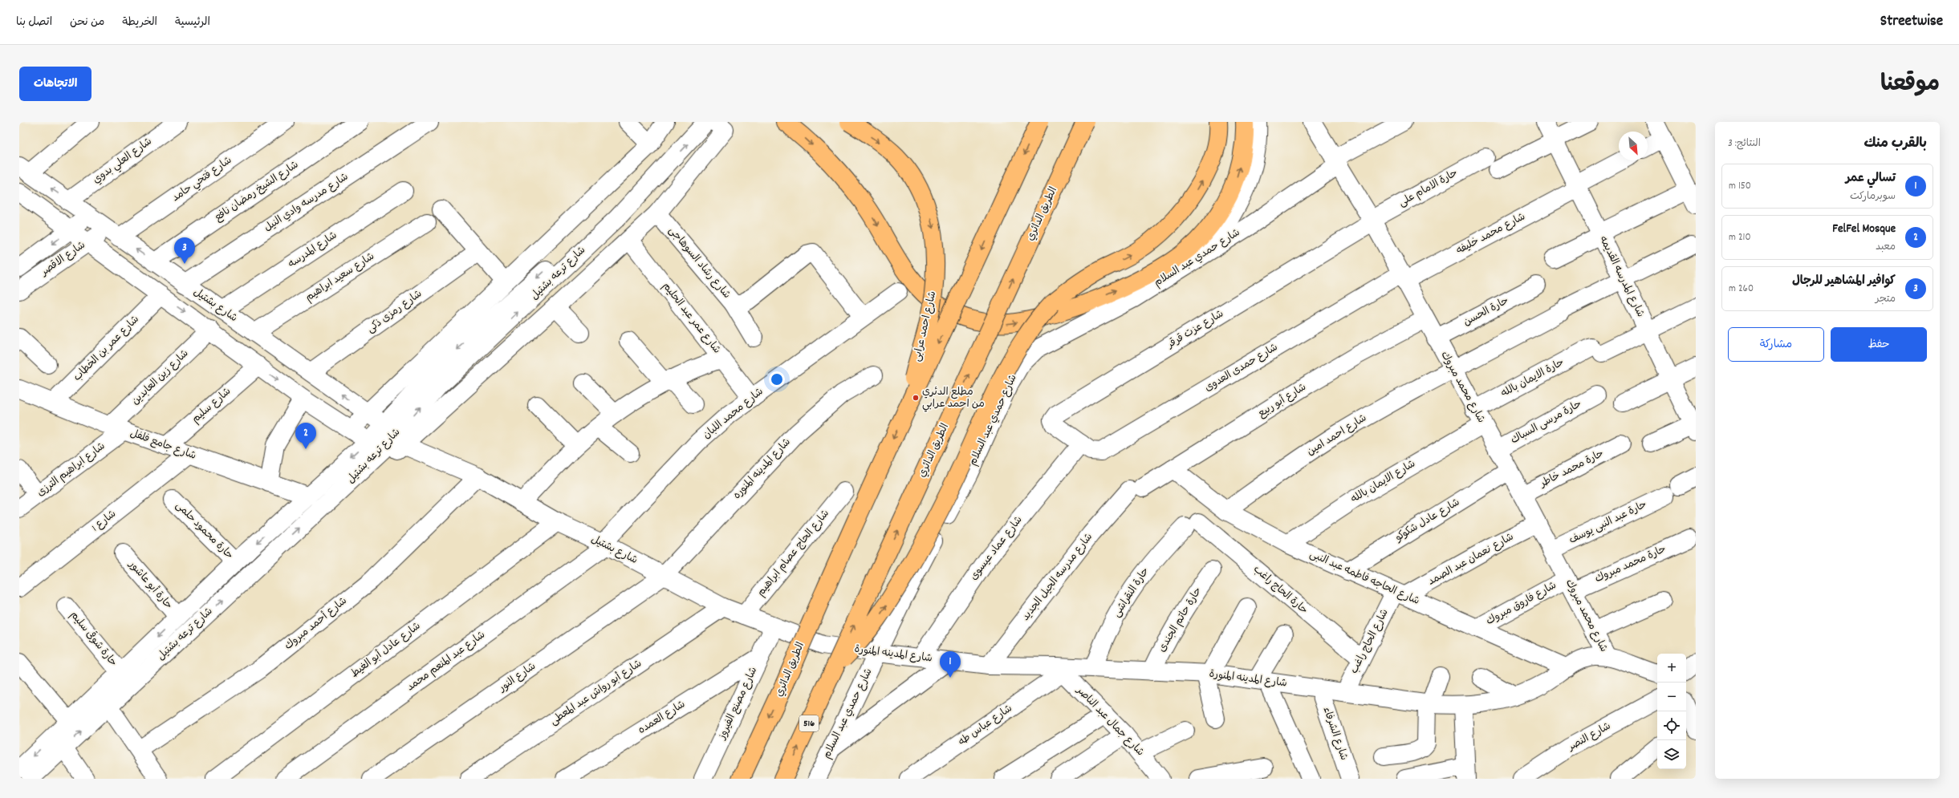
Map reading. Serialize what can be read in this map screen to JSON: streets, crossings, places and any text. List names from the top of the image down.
{
  "streets": {
    "highway": ["الطريق الدائري", "شارع احمد عرابى", "516"],
    "street": [
      "شارع العلي بدوي",
      "شارع فتحي حامد",
      "حارة الامام على",
      "شارع الشيخ رمضان نافع",
      "شارع مدرسه وادي النيل",
      "شارع محمد خليفه",
      "شارع المدرسه",
      "شارع حمدي عبد السلام",
      "شارع الاقصر",
      "شارع رشاد السوهاجى",
      "شارع ترعه بشتيل",
      "شارع المدرسه القديمه",
      "شارع سعيد ابراهيم",
      "شارع بشتيل",
      "شارع رمزى ذكى",
      "حارة الحسن",
      "شارع عمر عبد الحليم",
      "شارع عزت قرقر",
      "شارع عمر بن الخطاب",
      "شارع حمدى العدوى",
      "شارع زين العابدين",
      "حارة الايمان بالله",
      "شارع محمد مبروك",
      "شارع أبو ربيع",
      "شارع سليم",
      "شارع محمد اللبان",
      "حارة مرسى السباك",
      "شارع احمد امين",
      "شارع جامع فلفل",
      "شارع المدينه المنوره",
      "حارة محمد خاطر",
      "شارع ابراهيم الترزى",
      "شارع الايمان بالله",
      "شارع عادل شكوكو",
      "شارع 1",
      "حارة عبد النبى يوسف",
      "حارة محمود حلمى",
      "شارع عماد عيسوى",
      "شارع الحاج عصام ابراهيم",
      "شارع نعمان عبد الصمد",
      "حارة محمد مبروك",
      "شارع مدرسه الجيل الجديد",
      "شارع الحاجه فاطمه عبد النبى",
      "حارة أبو عاشور",
      "حارة الحاج راغب",
      "حارة النقراشى",
      "شارع فاروق مبروك",
      "حارة حاتم الجندى",
      "شارع أحمد مبروك",
      "حارة شوقى سليم",
      "شارع الحاج راغب",
      "شارع عادل أبو الغيط",
      "شارع المدينه المنورة",
      "شارع عبد المنعم محمد",
      "شارع النور",
      "شارع أبو رواش عبد المعطى",
      "شارع مصنع الفيروز",
      "شارع العمده",
      "شارع جمال عبد الناصر",
      "شارع عباس طه",
      "شارع الشرفاء",
      "شارع النصر"
    ]
  },
  "crossings": [
    ["شارع العلي بدوي", "شارع بشتيل"],
    ["شارع فتحي حامد", "شارع الاقصر"],
    ["شارع فتحي حامد", "شارع بشتيل"],
    ["حارة الامام على", "شارع عزت قرقر"],
    ["حارة الامام على", "شارع محمد مبروك"],
    ["شارع الشيخ رمضان نافع", "شارع بشتيل"],
    ["شارع مدرسه وادي النيل", "شارع بشتيل"],
    ["الطريق الدائري", "شارع احمد عرابى"],
    ["شارع محمد خليفه", "شارع المدرسه القديمه"],
    ["شارع محمد خليفه", "شارع حمدى العدوى"],
    ["شارع محمد خليفه", "شارع محمد مبروك"],
    ["شارع المدرسه", "شارع بشتيل"],
    ["شارع حمدي عبد السلام", "شارع محمد مبروك"],
    ["شارع حمدي عبد السلام", "شارع المدينه المنورة"],
    ["شارع الاقصر", "شارع بشتيل"],
    ["شارع رشاد السوهاجى", "شارع ترعه بشتيل"],
    ["شارع رشاد السوهاجى", "شارع محمد اللبان"],
    ["شارع ترعه بشتيل", "شارع بشتيل"],
    ["شارع ترعه بشتيل", "شارع عمر عبد الحليم"],
    ["شارع ترعه بشتيل", "شارع جامع فلفل"],
    ["شارع ترعه بشتيل", "حارة محمود حلمى"],
    ["شارع ترعه بشتيل", "حارة أبو عاشور"],
    ["شارع ترعه بشتيل", "حارة شوقى سليم"],
    ["شارع المدرسه القديمه", "حارة الايمان بالله"],
    ["شارع المدرسه القديمه", "شارع احمد امين"],
    ["شارع سعيد ابراهيم", "شارع بشتيل"],
    ["شارع بشتيل", "شارع رمزى ذكى"],
    ["شارع بشتيل", "شارع عمر بن الخطاب"],
    ["شارع بشتيل", "شارع زين العابدين"],
    ["شارع بشتيل", "شارع سليم"],
    ["شارع بشتيل", "شارع محمد اللبان"],
    ["شارع بشتيل", "شارع المدينه المنوره"],
    ["شارع بشتيل", "شارع الحاج عصام ابراهيم"],
    ["شارع بشتيل", "شارع أحمد مبروك"],
    ["شارع بشتيل", "شارع عادل أبو الغيط"],
    ["شارع بشتيل", "شارع المدينه المنورة"],
    ["شارع بشتيل", "شارع عبد المنعم محمد"],
    ["شارع بشتيل", "شارع النور"],
    ["شارع بشتيل", "شارع أبو رواش عبد المعطى"],
    ["شارع بشتيل", "شارع مصنع الفيروز"],
    ["حارة الحسن", "شارع محمد مبروك"],
    ["شارع عمر عبد الحليم", "شارع محمد اللبان"],
    ["شارع عزت قرقر", "شارع حمدى العدوى"],
    ["شارع عزت قرقر", "شارع محمد مبروك"],
    ["شارع عزت قرقر", "شارع عماد عيسوى"],
    ["شارع عمر بن الخطاب", "شارع جامع فلفل"],
    ["شارع حمدى العدوى", "شارع محمد مبروك"],
    ["شارع حمدى العدوى", "شارع عماد عيسوى"],
    ["شارع زين العابدين", "شارع جامع فلفل"],
    ["شارع زين العابدين", "شارع ابراهيم الترزى"],
    ["حارة الايمان بالله", "شارع محمد مبروك"],
    ["حارة الايمان بالله", "شارع الايمان بالله"],
    ["شارع محمد مبروك", "شارع أبو ربيع"],
    ["شارع محمد مبروك", "حارة مرسى السباك"],
    ["شارع محمد مبروك", "شارع احمد امين"],
    ["شارع محمد مبروك", "حارة محمد خاطر"],
    ["شارع محمد مبروك", "شارع الايمان بالله"],
    ["شارع محمد مبروك", "شارع عادل شكوكو"],
    ["شارع محمد مبروك", "حارة عبد النبى يوسف"],
    ["شارع محمد مبروك", "شارع نعمان عبد الصمد"],
    ["شارع محمد مبروك", "حارة محمد مبروك"],
    ["شارع محمد مبروك", "شارع فاروق مبروك"],
    ["شارع محمد مبروك", "شارع المدينه المنورة"],
    ["شارع أبو ربيع", "شارع مدرسه الجيل الجديد"],
    ["شارع أبو ربيع", "شارع الحاجه فاطمه عبد النبى"],
    ["شارع سليم", "شارع جامع فلفل"],
    ["شارع محمد اللبان", "شارع عبد المنعم محمد"],
    ["شارع احمد امين", "شارع الحاجه فاطمه عبد النبى"],
    ["شارع جامع فلفل", "شارع ابراهيم الترزى"],
    ["شارع جامع فلفل", "شارع 1"],
    ["شارع المدينه المنوره", "شارع النور"],
    ["شارع الايمان بالله", "شارع الحاجه فاطمه عبد النبى"],
    ["شارع عادل شكوكو", "شارع الحاجه فاطمه عبد النبى"],
    ["شارع عماد عيسوى", "شارع المدينه المنورة"],
    ["شارع نعمان عبد الصمد", "شارع الحاجه فاطمه عبد النبى"],
    ["شارع نعمان عبد الصمد", "شارع الحاج راغب"],
    ["حارة محمد مبروك", "شارع فاروق مبروك"],
    ["شارع مدرسه الجيل الجديد", "شارع المدينه المنورة"],
    ["شارع الحاجه فاطمه عبد النبى", "شارع فاروق مبروك"],
    ["شارع الحاجه فاطمه عبد النبى", "شارع الحاج راغب"],
    ["شارع الحاجه فاطمه عبد النبى", "شارع المدينه المنورة"],
    ["حارة الحاج راغب", "حارة النقراشى"],
    ["حارة الحاج راغب", "شارع الحاج راغب"],
    ["حارة النقراشى", "شارع المدينه المنورة"],
    ["حارة حاتم الجندى", "شارع المدينه المنورة"],
    ["شارع الحاج راغب", "شارع المدينه المنورة"],
    ["شارع المدينه المنورة", "شارع جمال عبد الناصر"],
    ["شارع المدينه المنورة", "شارع عباس طه"],
    ["شارع المدينه المنورة", "شارع الشرفاء"],
    ["شارع مصنع الفيروز", "شارع العمده"],
    ["شارع جمال عبد الناصر", "شارع عباس طه"]
  ],
  "one_way": ["شارع احمد عرابى"],
  "places": ["مطلع الدئري من احمد عرابي"],
  "north": "bottom right",
  "page": {
    "header": "Streetwise",
    "nav": [
      "الرئيسية",
      "الخريطة",
      "من نحن",
      "اتصل بنا"
    ],
    "title": "موقعنا",
    "buttons": [
      "الاتجاهات",
      ["حفظ", "مشاركة"]
    ],
    "heading": ["بالقرب منك", "النتائج: 3"],
    "list": [
      {
        "mark": "1",
        "name": "تسالي عمر",
        "note": "سوبرماركت",
        "value": "150 m"
      },
      {
        "mark": "2",
        "name": "FelFel Mosque",
        "note": "معبد",
        "value": "210 m"
      },
      {
        "mark": "3",
        "name": "كوافير المشاهير للرجال",
        "note": "متجر",
        "value": "260 m"
      }
    ],
    "pins": ["3", "2", "1"],
    "map_buttons": ["+", "−"]
  }
}
